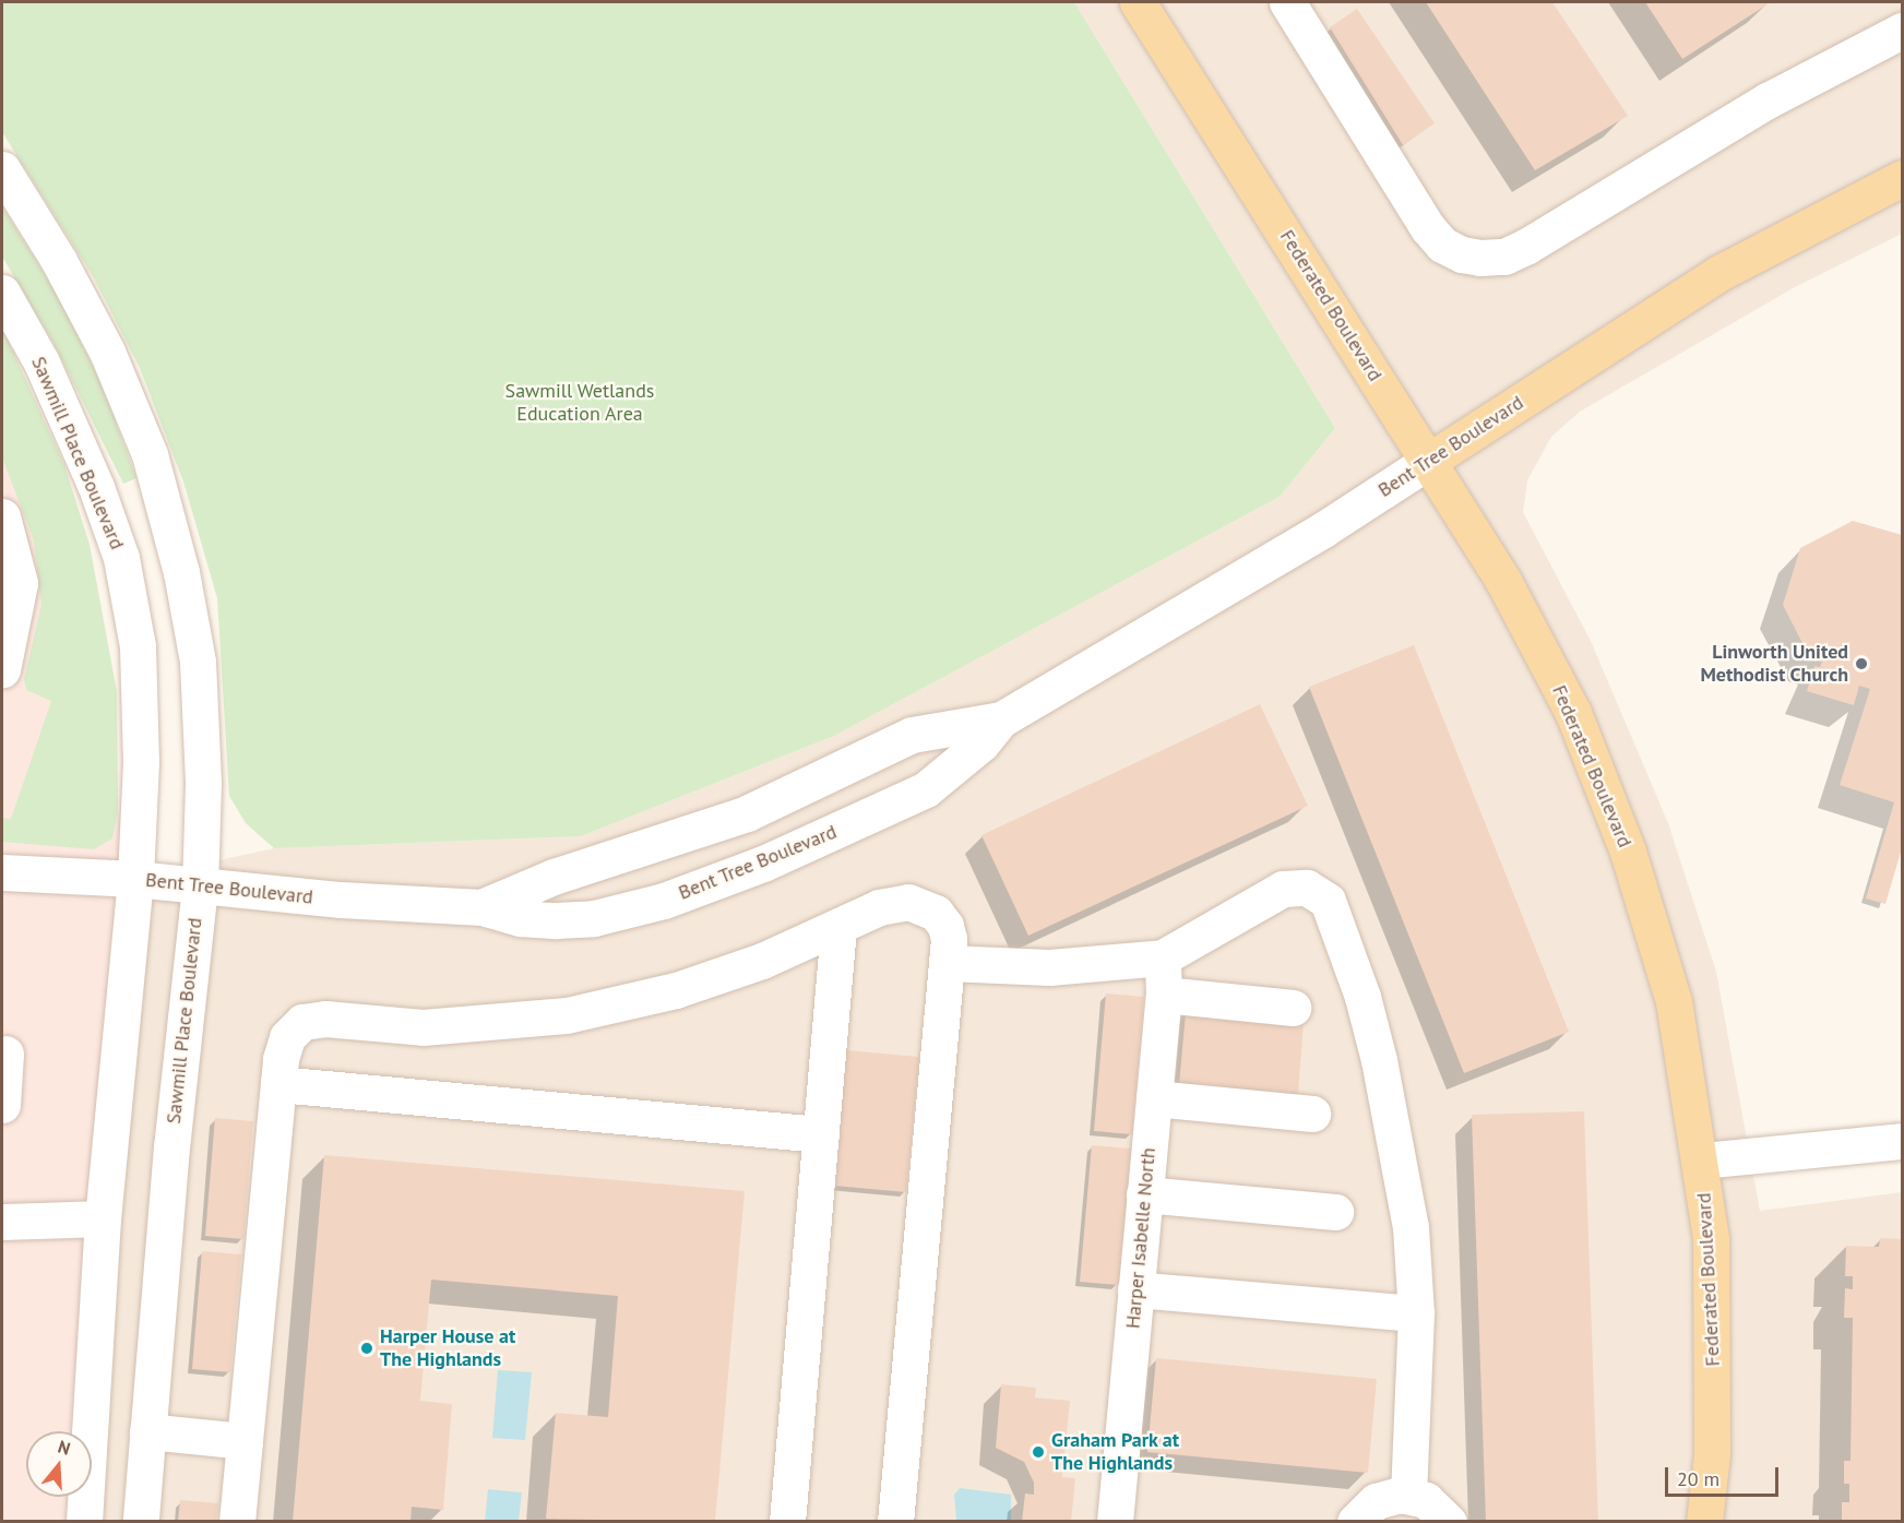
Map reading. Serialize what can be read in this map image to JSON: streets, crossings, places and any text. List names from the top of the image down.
{
  "streets": {
    "main road": ["Federated Boulevard", "Bent Tree Boulevard"],
    "street": ["Sawmill Place Boulevard", "Harper Isabelle North"]
  },
  "crossings": [
    ["Federated Boulevard", "Bent Tree Boulevard"],
    ["Bent Tree Boulevard", "Sawmill Place Boulevard"]
  ],
  "parks": ["Sawmill Wetlands Education Area"],
  "places": ["Linworth United Methodist Church", "Harper House at The Highlands", "Graham Park at The Highlands"],
  "scale_bar": "20 m",
  "north": "top"
}
